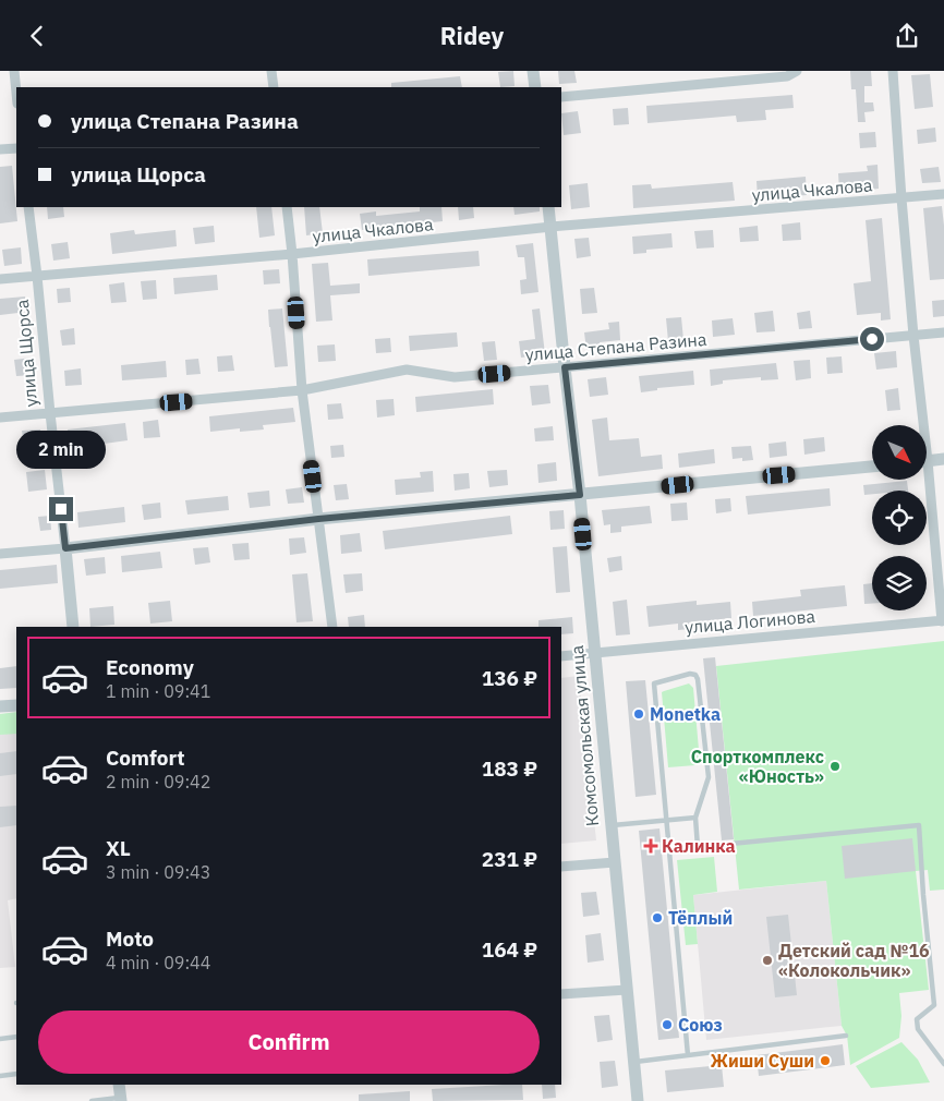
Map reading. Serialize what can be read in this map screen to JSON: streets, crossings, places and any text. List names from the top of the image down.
{
  "streets": {
    "street": [
      "улица Чкалова",
      "улица Степана Разина",
      "улица Щорса",
      "улица Логинова",
      "Комсомольская улица"
    ]
  },
  "crossings": [
    ["улица Чкалова", "улица Щорса"],
    ["улица Чкалова", "Комсомольская улица"],
    ["улица Степана Разина", "улица Щорса"],
    ["улица Степана Разина", "Комсомольская улица"],
    ["улица Логинова", "Комсомольская улица"]
  ],
  "places": {
    "other": [
      "Monetka",
      "Спорткомплекс «Юность»",
      "Тёплый",
      "Детский сад №16 «Колокольчик»",
      "Союз",
      "Жиши Суши"
    ],
    "health": ["Калинка"]
  },
  "north": "bottom right",
  "page": {
    "header": "Ridey",
    "banner": ["улица Степана Разина", "улица Щорса"],
    "bubble": "2 min",
    "list": [
      {
        "name": "Economy",
        "note": "1 min · 09:41",
        "value": "136 ₽"
      },
      {
        "name": "Comfort",
        "note": "2 min · 09:42",
        "value": "183 ₽"
      },
      {
        "name": "XL",
        "note": "3 min · 09:43",
        "value": "231 ₽"
      },
      {
        "name": "Moto",
        "note": "4 min · 09:44",
        "value": "164 ₽"
      }
    ],
    "buttons": "Confirm"
  }
}
